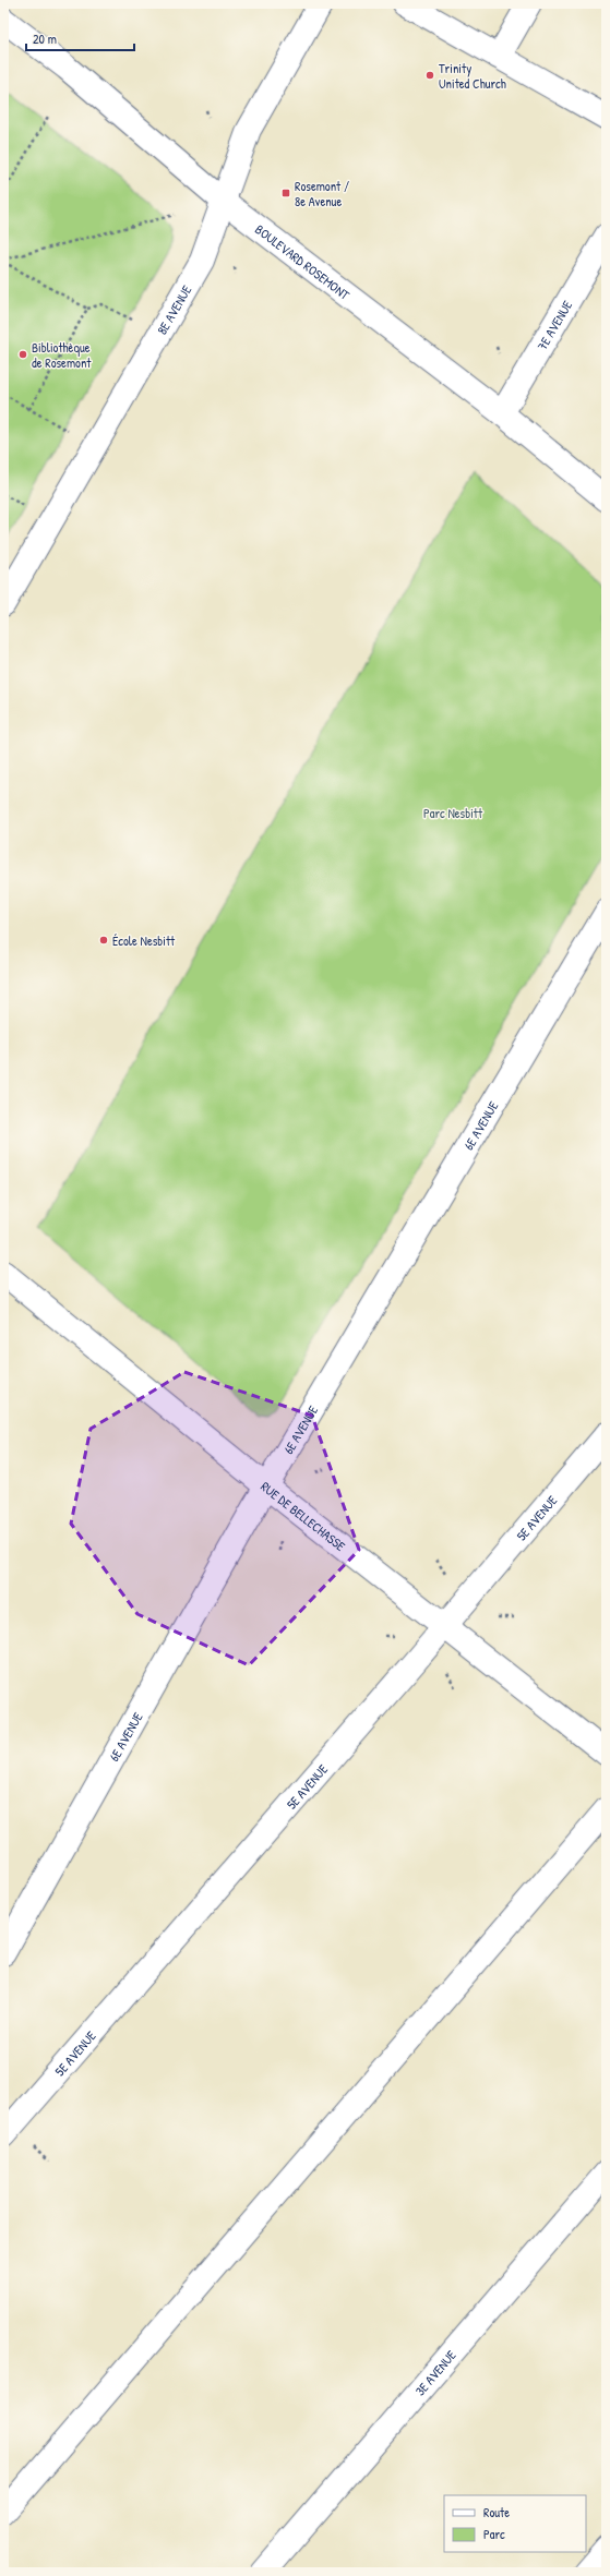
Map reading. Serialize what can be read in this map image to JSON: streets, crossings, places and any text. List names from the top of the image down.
{
  "streets": {
    "street": [
      "BOULEVARD ROSEMONT",
      "8E AVENUE",
      "7E AVENUE",
      "6E AVENUE",
      "RUE DE BELLECHASSE",
      "5E AVENUE",
      "3E AVENUE"
    ]
  },
  "crossings": [
    ["BOULEVARD ROSEMONT", "8E AVENUE"],
    ["BOULEVARD ROSEMONT", "7E AVENUE"],
    ["6E AVENUE", "RUE DE BELLECHASSE"],
    ["RUE DE BELLECHASSE", "5E AVENUE"]
  ],
  "parks": ["Parc Nesbitt"],
  "places": {
    "other": ["Trinity United Church", "Bibliothèque de Rosemont", "École Nesbitt"],
    "transit": ["Rosemont / 8e Avenue"]
  },
  "legend": ["Route", "Parc"],
  "scale_bar": "20 m"
}
